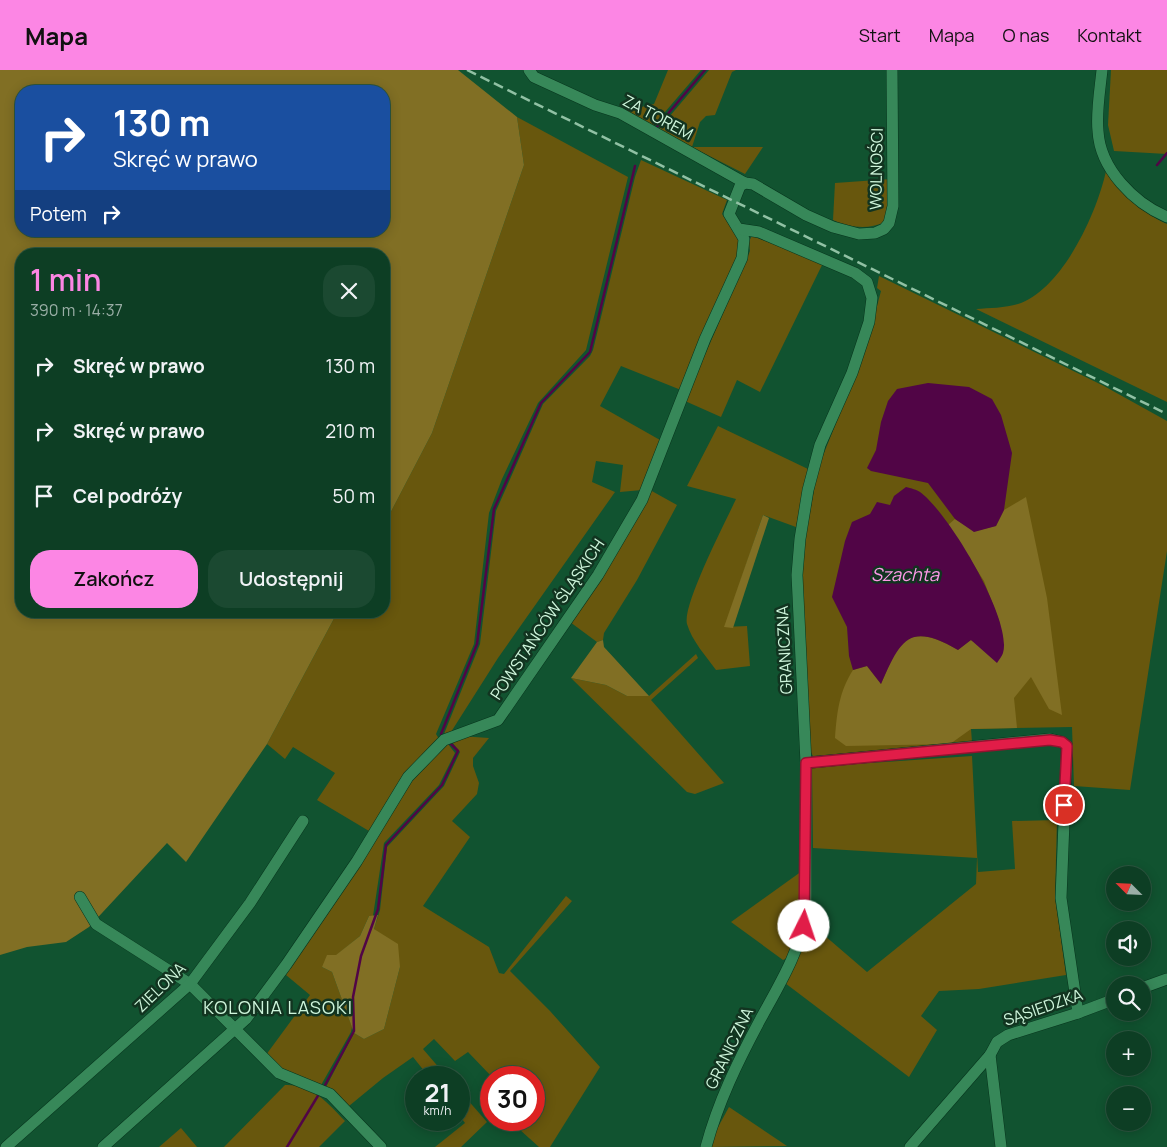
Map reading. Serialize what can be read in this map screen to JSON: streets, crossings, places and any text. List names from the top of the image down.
{
  "streets": {
    "street": [
      "ZA TOREM",
      "WOLNOŚCI",
      "POWSTAŃCÓW ŚLĄSKICH",
      "GRANICZNA",
      "ZIELONA",
      "SĄSIEDZKA"
    ]
  },
  "crossings": [
    ["ZA TOREM", "WOLNOŚCI"],
    ["ZA TOREM", "POWSTAŃCÓW ŚLĄSKICH"],
    ["WOLNOŚCI", "POWSTAŃCÓW ŚLĄSKICH"],
    ["POWSTAŃCÓW ŚLĄSKICH", "GRANICZNA"]
  ],
  "districts": ["KOLONIA LASOKI"],
  "water": ["Szachta"],
  "north": "top left",
  "page": {
    "header": "Mapa",
    "nav": [
      "Start",
      "Mapa",
      "O nas",
      "Kontakt"
    ],
    "turn": ["130 m", "Skręć w prawo"],
    "then": "Potem",
    "heading": ["1 min", "390 m · 14:37"],
    "list": [
      {
        "name": "Skręć w prawo",
        "value": "130 m"
      },
      {
        "name": "Skręć w prawo",
        "value": "210 m"
      },
      {
        "name": "Cel podróży",
        "value": "50 m"
      }
    ],
    "buttons": ["Zakończ", "Udostępnij"],
    "map_buttons": ["+", "−"],
    "speed": "21 km/h",
    "limit": "30"
  }
}
